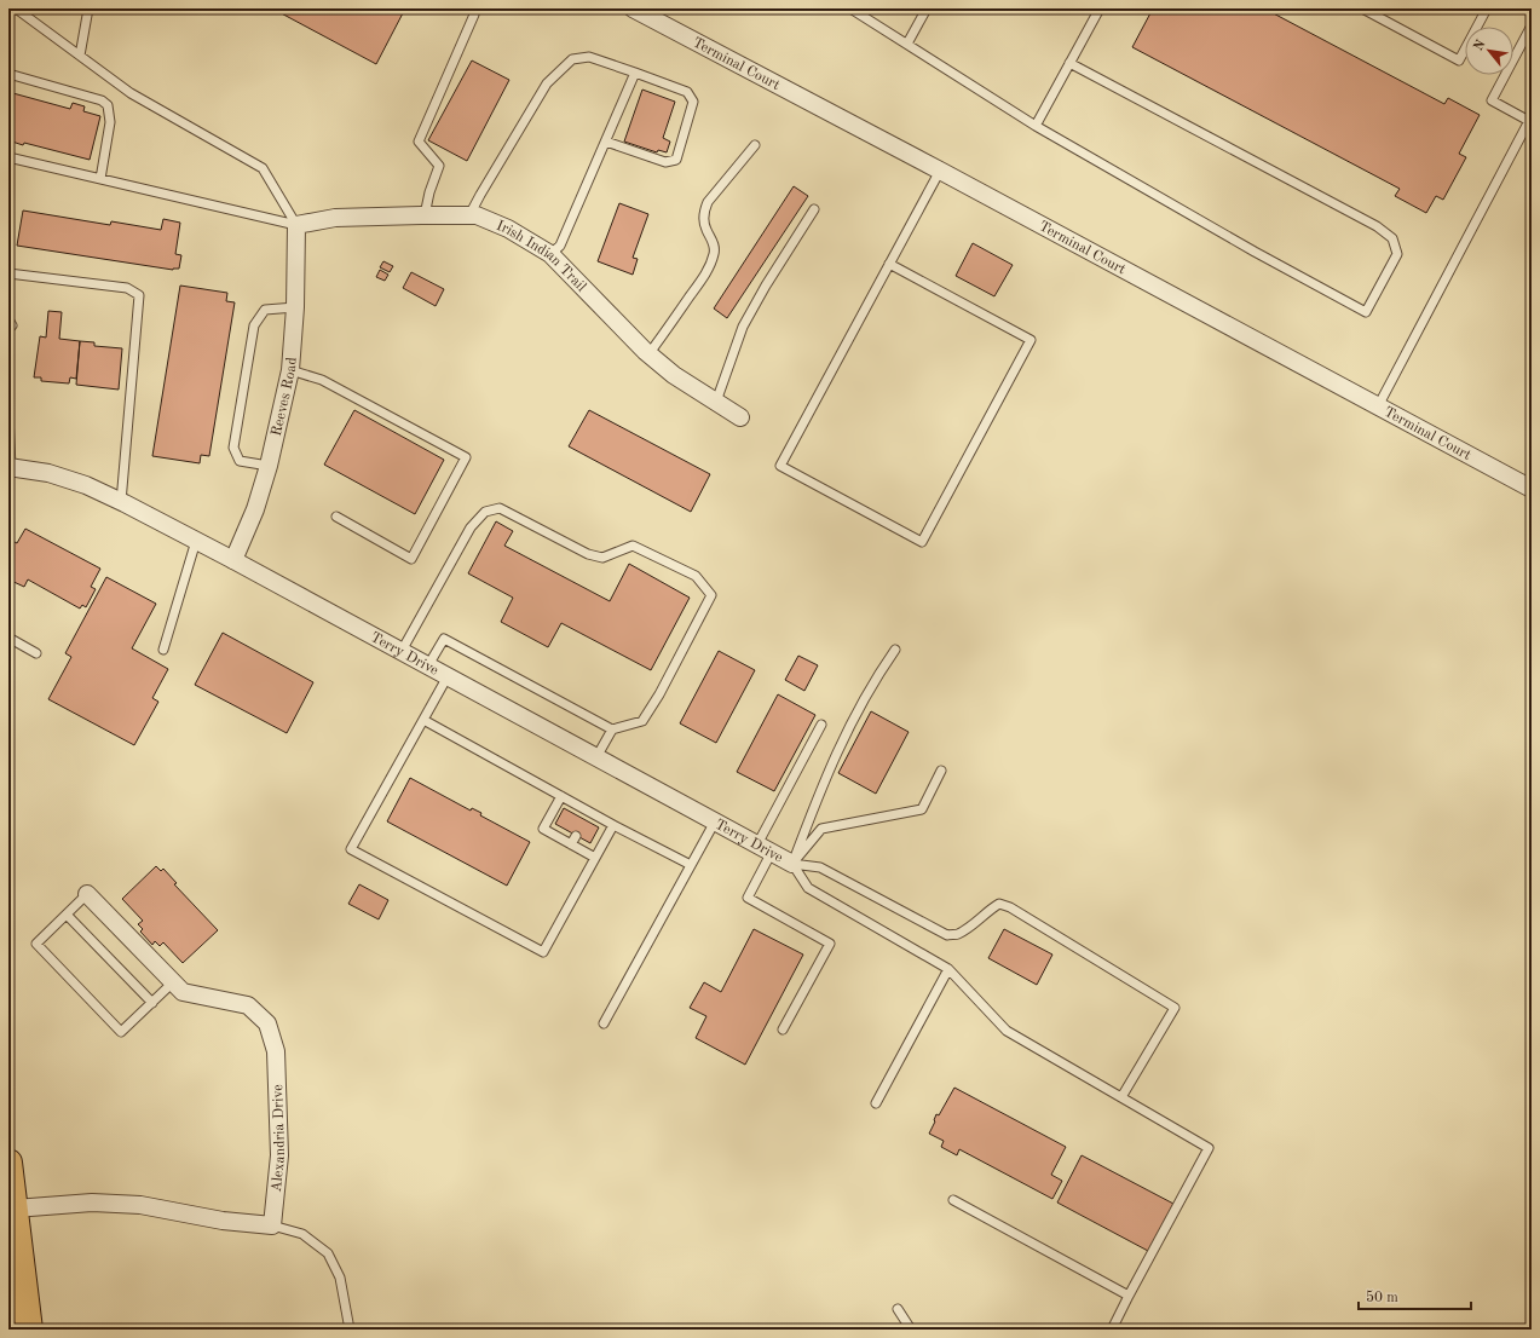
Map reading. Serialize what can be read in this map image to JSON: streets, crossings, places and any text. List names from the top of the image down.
{
  "streets": {
    "street": [
      "Terminal Court",
      "Irish Indian Trail",
      "Reeves Road",
      "Terry Drive",
      "Alexandria Drive"
    ]
  },
  "crossings": [
    ["Irish Indian Trail", "Reeves Road"],
    ["Reeves Road", "Terry Drive"]
  ],
  "scale_bar": "50 m",
  "north": "top left"
}
